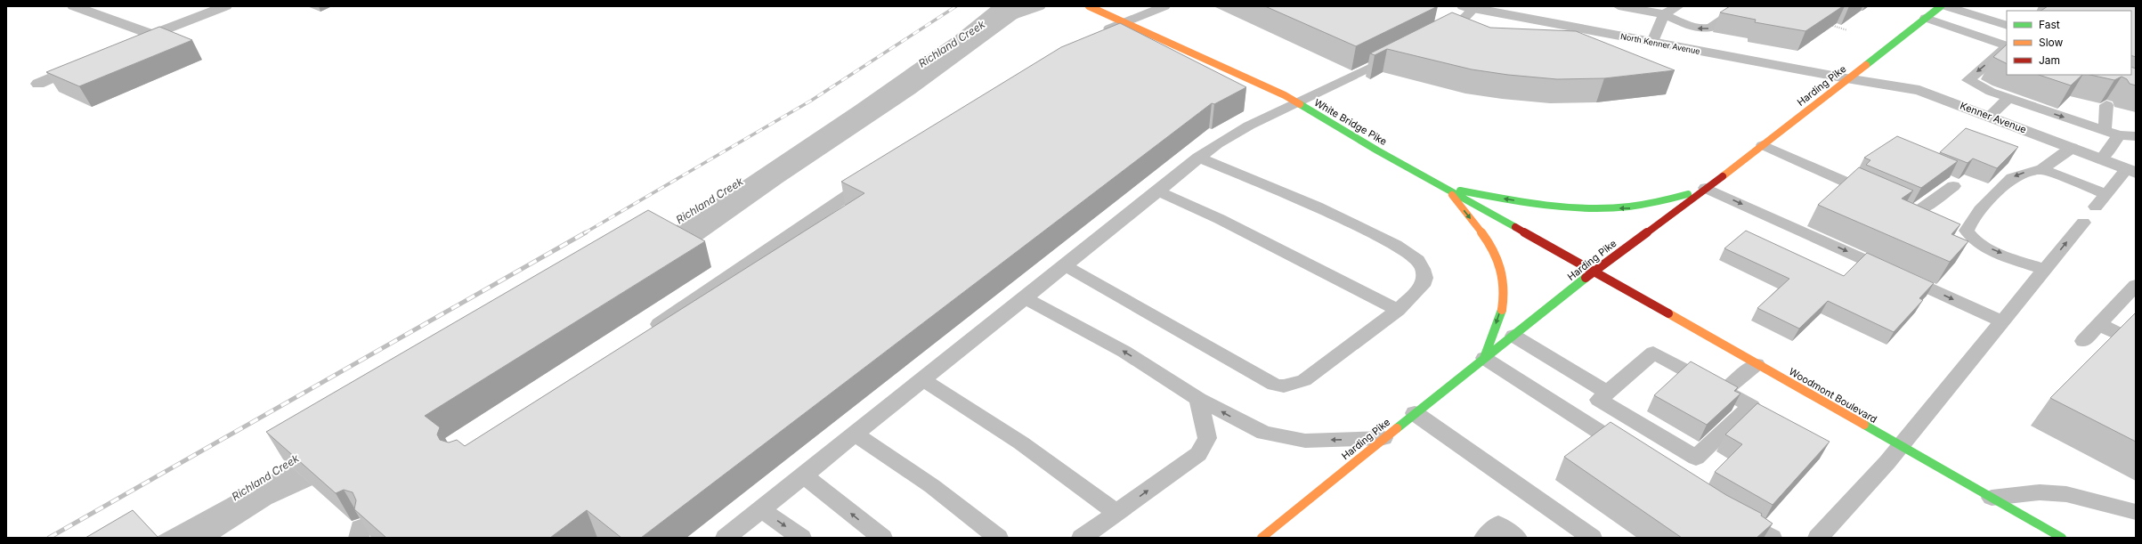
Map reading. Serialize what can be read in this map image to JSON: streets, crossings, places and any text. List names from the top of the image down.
{
  "streets": {
    "main road": ["Harding Pike", "White Bridge Pike", "Woodmont Boulevard"],
    "street": ["North Kenner Avenue", "Kenner Avenue"]
  },
  "crossings": [
    ["North Kenner Avenue", "Harding Pike"],
    ["North Kenner Avenue", "Kenner Avenue"],
    ["Harding Pike", "Kenner Avenue"],
    ["Harding Pike", "White Bridge Pike"],
    ["Harding Pike", "Woodmont Boulevard"],
    ["White Bridge Pike", "Woodmont Boulevard"]
  ],
  "water": ["Richland Creek"],
  "legend": ["Fast", "Slow", "Jam"]
}
